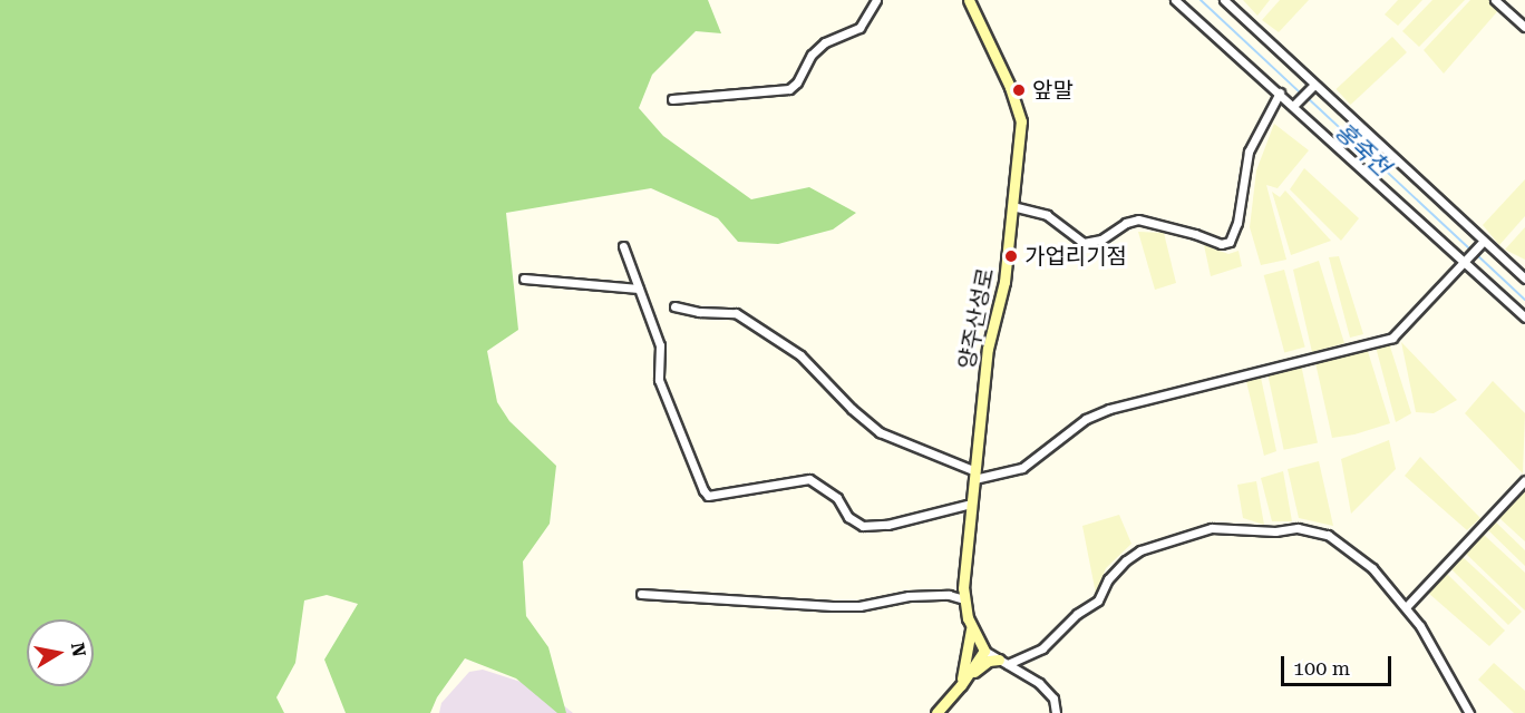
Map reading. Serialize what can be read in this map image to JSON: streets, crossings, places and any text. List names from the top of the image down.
{
  "streets": {
    "street": ["양주산성로"]
  },
  "water": ["홍죽천"],
  "places": ["앞말", "가업리기점"],
  "scale_bar": "100 m",
  "north": "right"
}
